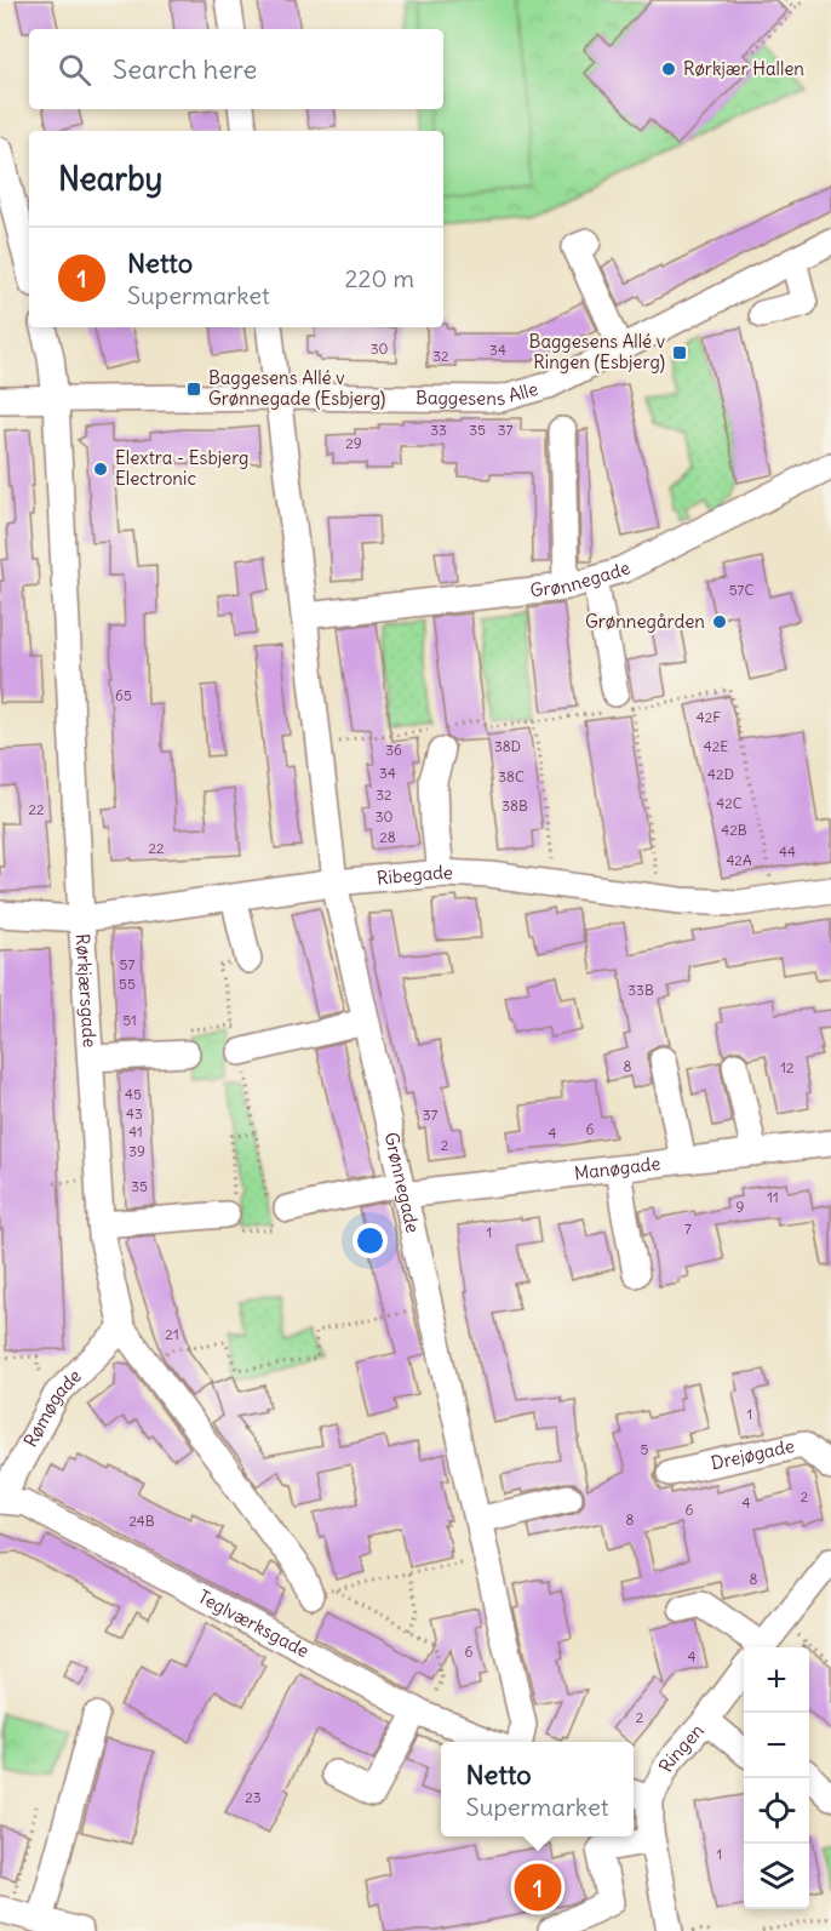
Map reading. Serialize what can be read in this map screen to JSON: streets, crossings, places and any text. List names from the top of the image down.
{
  "streets": {
    "street": [
      "Baggesens Alle",
      "Grønnegade",
      "Ribegade",
      "Rørkjærsgade",
      "Manøgade",
      "Rømøgade",
      "Drejøgade",
      "Teglværksgade",
      "Ringen"
    ]
  },
  "crossings": [
    ["Baggesens Alle", "Grønnegade"],
    ["Baggesens Alle", "Rørkjærsgade"],
    ["Grønnegade", "Ribegade"],
    ["Grønnegade", "Manøgade"],
    ["Ribegade", "Rørkjærsgade"],
    ["Rørkjærsgade", "Rømøgade"],
    ["Rømøgade", "Teglværksgade"]
  ],
  "places": {
    "other": ["Rørkjær Hallen", "Elextra - Esbjerg Electronic", "Grønnegården"],
    "transit": ["Baggesens Allé v Ringen (Esbjerg)", "Baggesens Allé v Grønnegade (Esbjerg)"]
  },
  "house_numbers": [
    "30",
    "34",
    "32",
    "33",
    "35",
    "37",
    "29",
    "57C",
    "65",
    "42F",
    "38D",
    "42E",
    "36",
    "34",
    "42D",
    "38C",
    "32",
    "42C",
    "38B",
    "22",
    "30",
    "42B",
    "28",
    "22",
    "44",
    "42A",
    "57",
    "55",
    "33B",
    "51",
    "8",
    "12",
    "45",
    "43",
    "37",
    "6",
    "41",
    "4",
    "2",
    "39",
    "35",
    "11",
    "9",
    "7",
    "1",
    "21",
    "1",
    "5",
    "2",
    "4",
    "6",
    "8",
    "24B",
    "8",
    "6",
    "4",
    "2",
    "23",
    "1"
  ],
  "page": {
    "search": "Search here",
    "heading": "Nearby",
    "list": [
      {
        "mark": "1",
        "name": "Netto",
        "note": "Supermarket",
        "value": "220 m"
      }
    ],
    "map_buttons": ["+", "−"],
    "popup": ["Netto", "Supermarket"],
    "pins": "1"
  }
}
